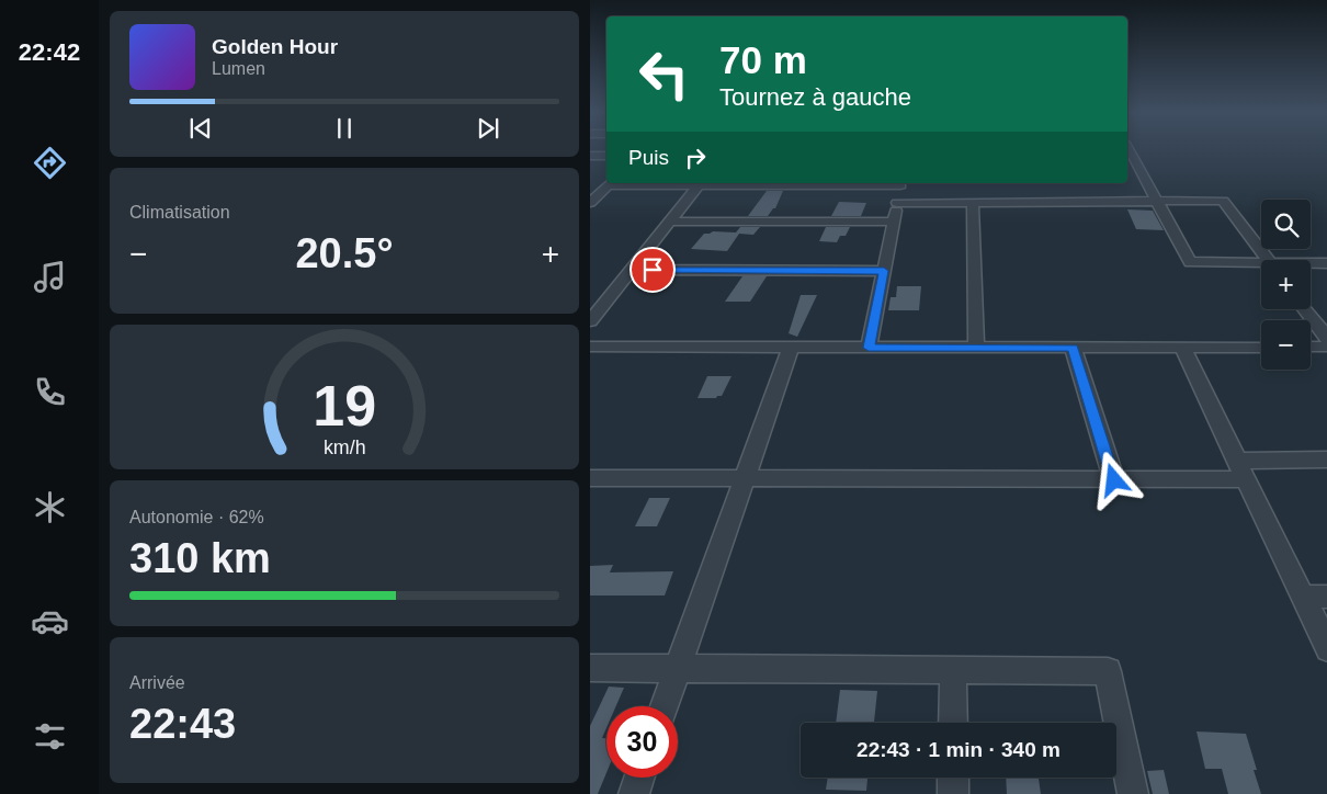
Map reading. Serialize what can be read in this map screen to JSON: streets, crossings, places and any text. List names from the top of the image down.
{
  "page": {
    "tabs": "22:42",
    "turn": ["70 m", "Tournez à gauche"],
    "song": ["Golden Hour", "Lumen"],
    "then": "Puis",
    "tile": [
      "Climatisation",
      ["Autonomie · 62%", "310 km"],
      ["Arrivée", "22:43"]
    ],
    "map_buttons": ["+", "−"],
    "heat": ["−", "20.5°", "+"],
    "limit": "30",
    "trip": "22:43 · 1 min · 340 m",
    "gauge": ["19", "km/h"]
  }
}
